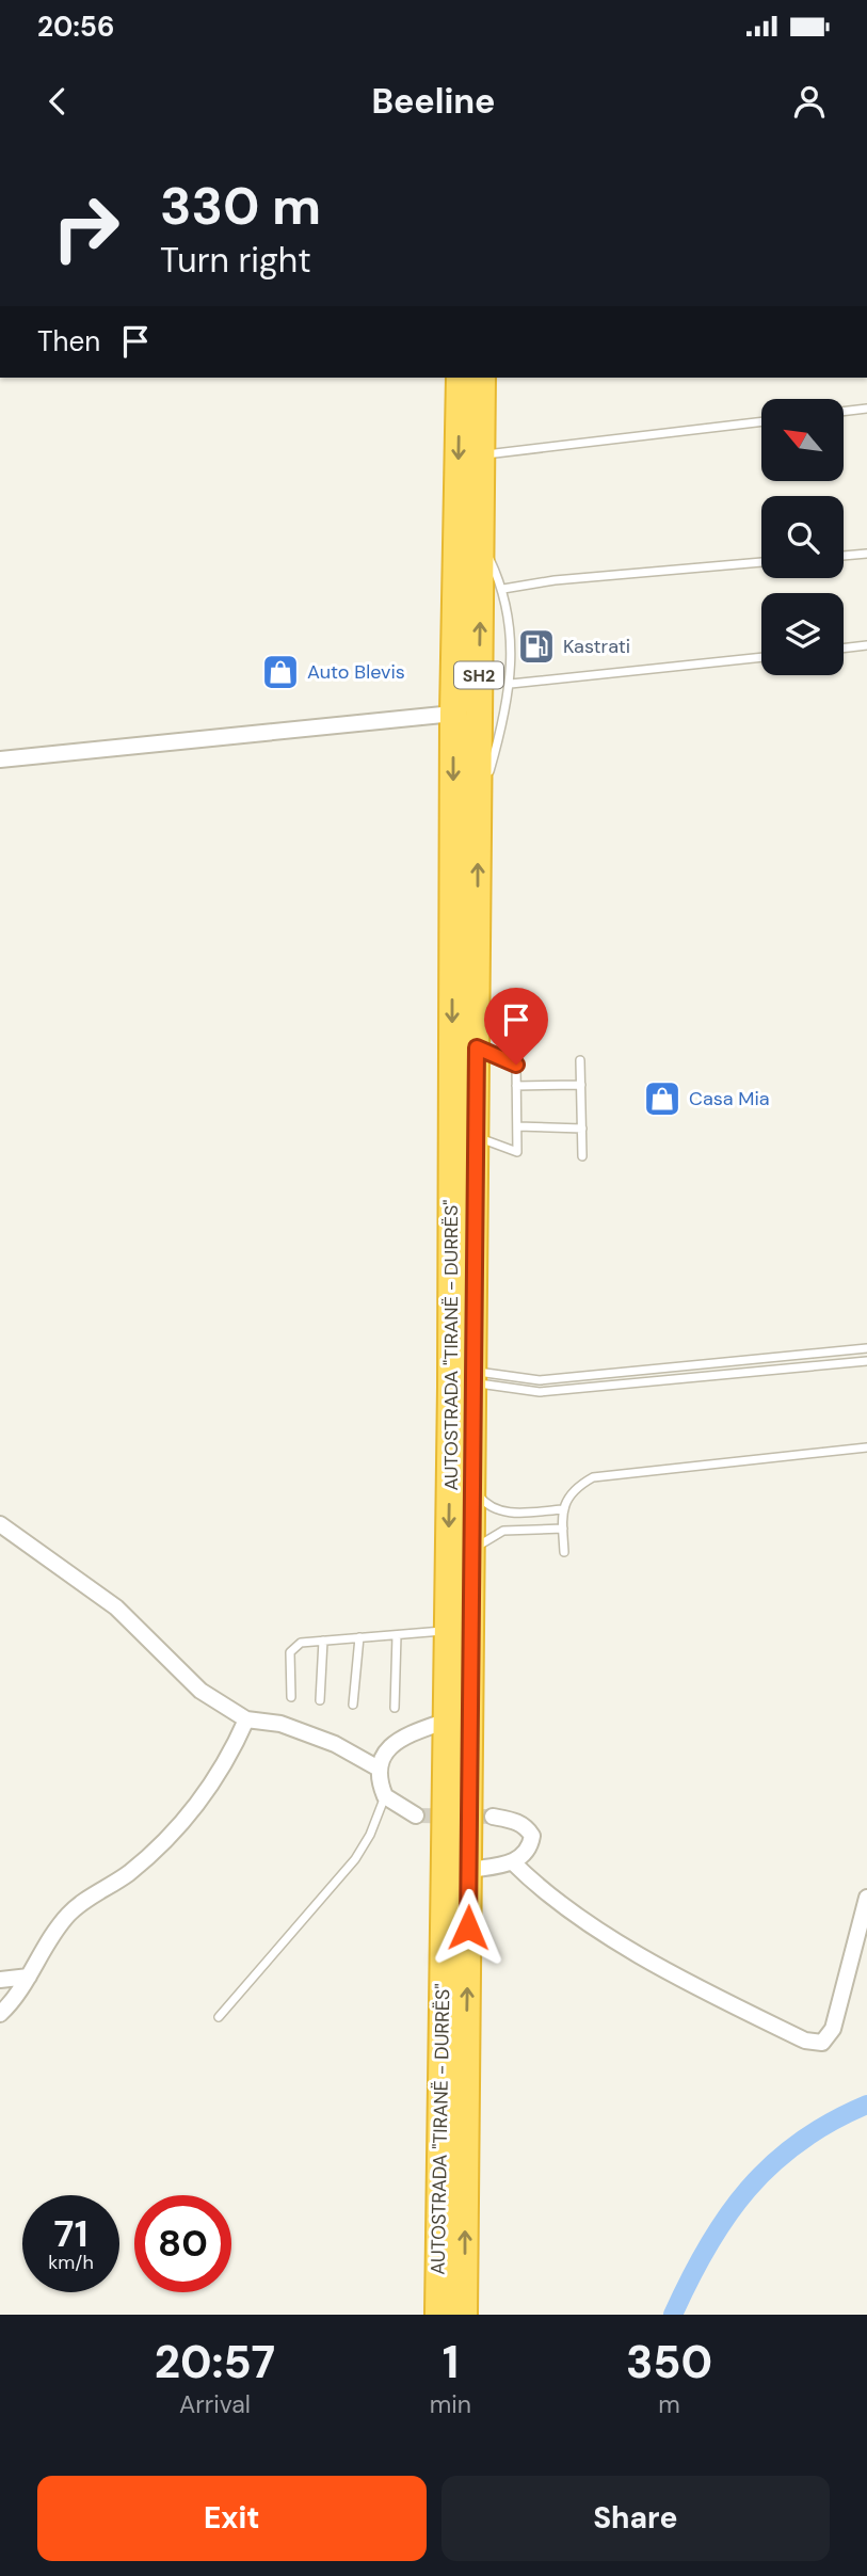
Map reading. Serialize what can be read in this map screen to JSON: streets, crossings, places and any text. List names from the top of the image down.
{
  "streets": {
    "highway": ["SH2", "AUTOSTRADA \"TIRANË - DURRËS\""]
  },
  "places": {
    "fuel station": ["Kastrati"],
    "shop": ["Auto Blevis", "Casa Mia"]
  },
  "north": "top left",
  "page": {
    "status": "20:56",
    "header": "Beeline",
    "turn": ["330 m", "Turn right"],
    "then": "Then",
    "speed": "71 km/h",
    "limit": "80",
    "eta": [
      "20:57",
      "Arrival",
      "1",
      "min",
      "350",
      "m"
    ],
    "buttons": ["Exit", "Share"]
  }
}
